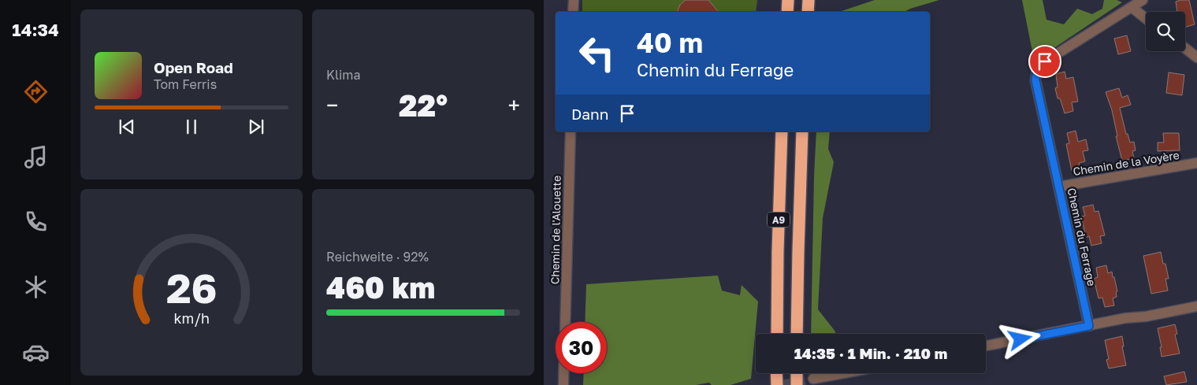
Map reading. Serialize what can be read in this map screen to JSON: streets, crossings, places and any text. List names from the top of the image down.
{
  "streets": {
    "highway": ["A9"],
    "street": ["Chemin de la Voyère", "Chemin de l'Alouette", "Chemin du Ferrage"]
  },
  "crossings": [
    ["Chemin de la Voyère", "Chemin du Ferrage"]
  ],
  "page": {
    "tabs": "14:34",
    "tile": [
      "Klima",
      ["Reichweite · 92%", "460 km"]
    ],
    "turn": ["40 m", "Chemin du Ferrage"],
    "song": ["Open Road", "Tom Ferris"],
    "heat": ["−", "22°", "+"],
    "then": "Dann",
    "limit": "30",
    "trip": "14:35 · 1 Min. · 210 m",
    "gauge": ["26", "km/h"]
  }
}
